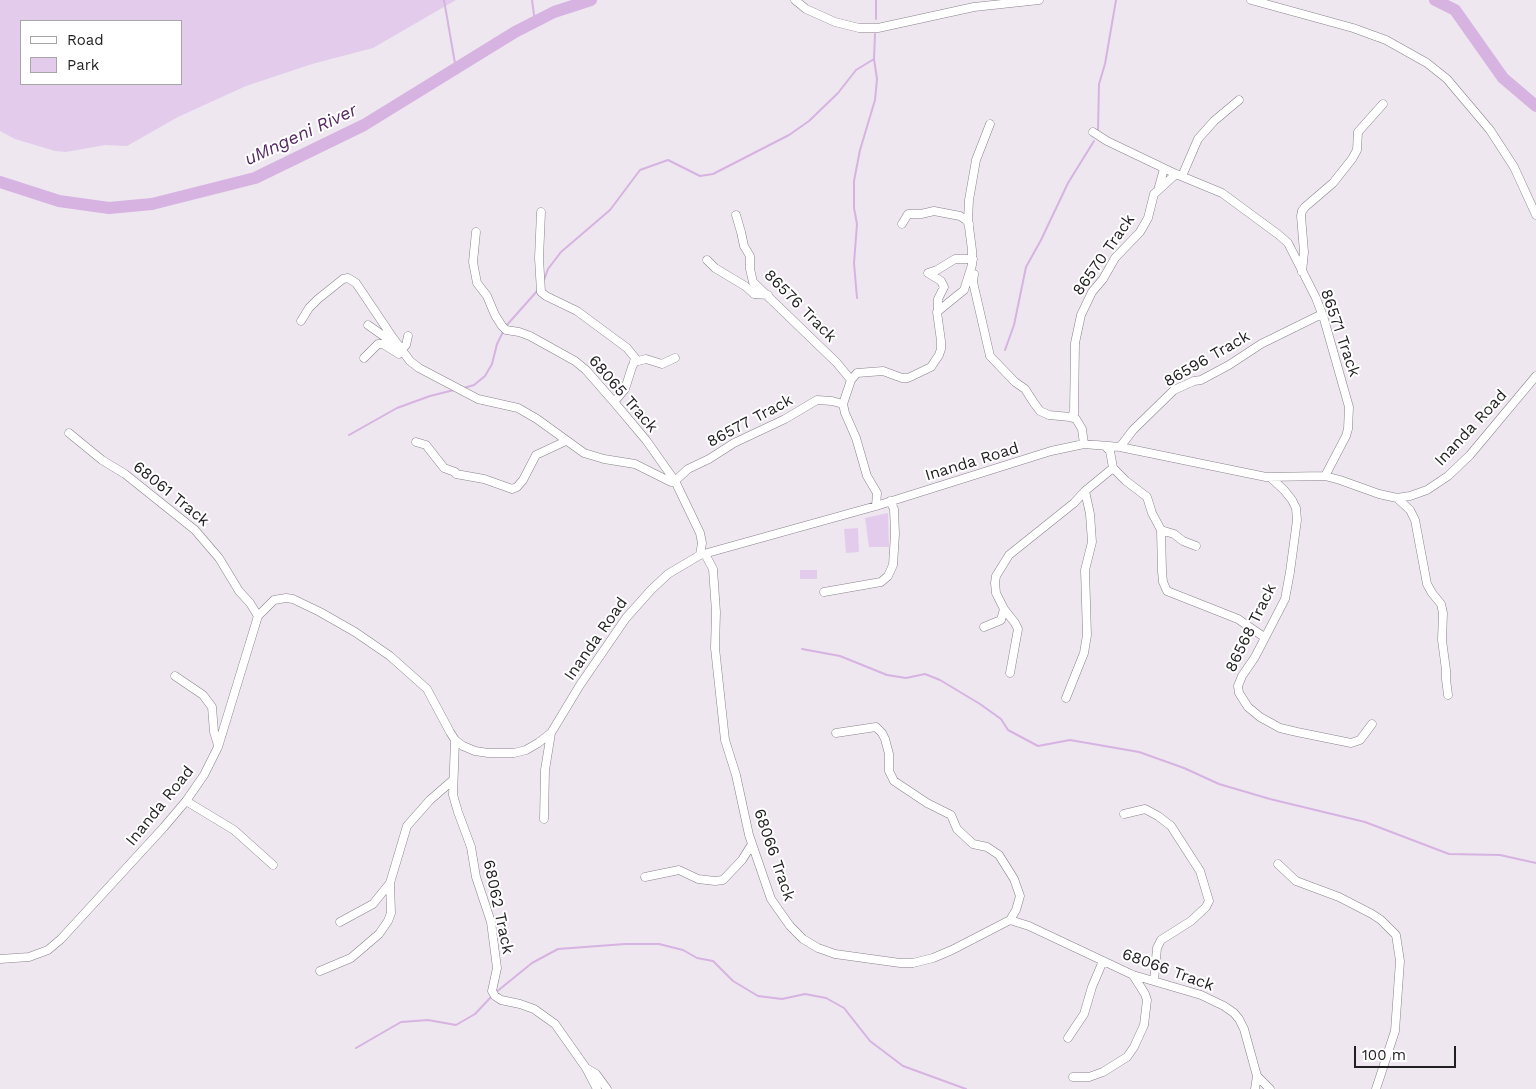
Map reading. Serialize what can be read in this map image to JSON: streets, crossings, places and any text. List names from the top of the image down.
{
  "streets": {
    "street": [
      "86570 Track",
      "86576 Track",
      "86571 Track",
      "86596 Track",
      "68065 Track",
      "86577 Track",
      "Inanda Road",
      "68061 Track",
      "86568 Track",
      "68066 Track",
      "68062 Track"
    ]
  },
  "crossings": [
    ["86570 Track", "86571 Track"],
    ["86571 Track", "86596 Track"],
    ["86571 Track", "Inanda Road"],
    ["86596 Track", "Inanda Road"],
    ["68065 Track", "86577 Track"],
    ["68065 Track", "Inanda Road"],
    ["68065 Track", "68066 Track"],
    ["Inanda Road", "68061 Track"],
    ["Inanda Road", "86568 Track"],
    ["Inanda Road", "68066 Track"],
    ["Inanda Road", "68062 Track"]
  ],
  "water": ["uMngeni River"],
  "legend": ["Road", "Park"],
  "scale_bar": "100 m"
}
